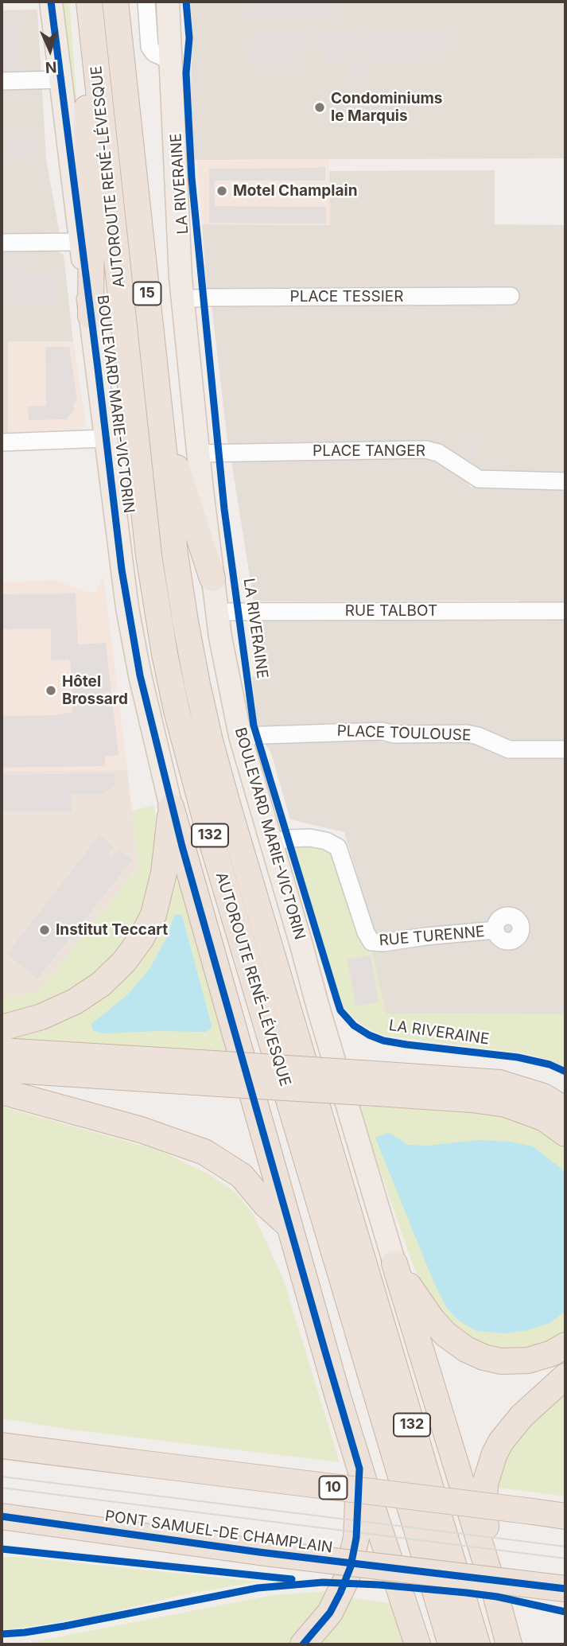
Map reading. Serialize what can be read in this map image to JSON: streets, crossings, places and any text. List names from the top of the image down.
{
  "streets": {
    "highway": [
      "AUTOROUTE RENÉ-LÉVESQUE",
      "15",
      "132",
      "10",
      "PONT SAMUEL-DE CHAMPLAIN"
    ],
    "main road": ["BOULEVARD MARIE-VICTORIN"],
    "street": [
      "PLACE TESSIER",
      "PLACE TANGER",
      "RUE TALBOT",
      "PLACE TOULOUSE",
      "RUE TURENNE"
    ],
    "cycle path": ["LA RIVERAINE"]
  },
  "crossings": [
    ["PLACE TESSIER", "BOULEVARD MARIE-VICTORIN"],
    ["BOULEVARD MARIE-VICTORIN", "PLACE TANGER"],
    ["BOULEVARD MARIE-VICTORIN", "RUE TALBOT"],
    ["BOULEVARD MARIE-VICTORIN", "PLACE TOULOUSE"],
    ["BOULEVARD MARIE-VICTORIN", "RUE TURENNE"]
  ],
  "places": [
    "Condominiums le Marquis",
    "Motel Champlain",
    "Hôtel Brossard",
    "Institut Teccart"
  ],
  "north": "bottom"
}
